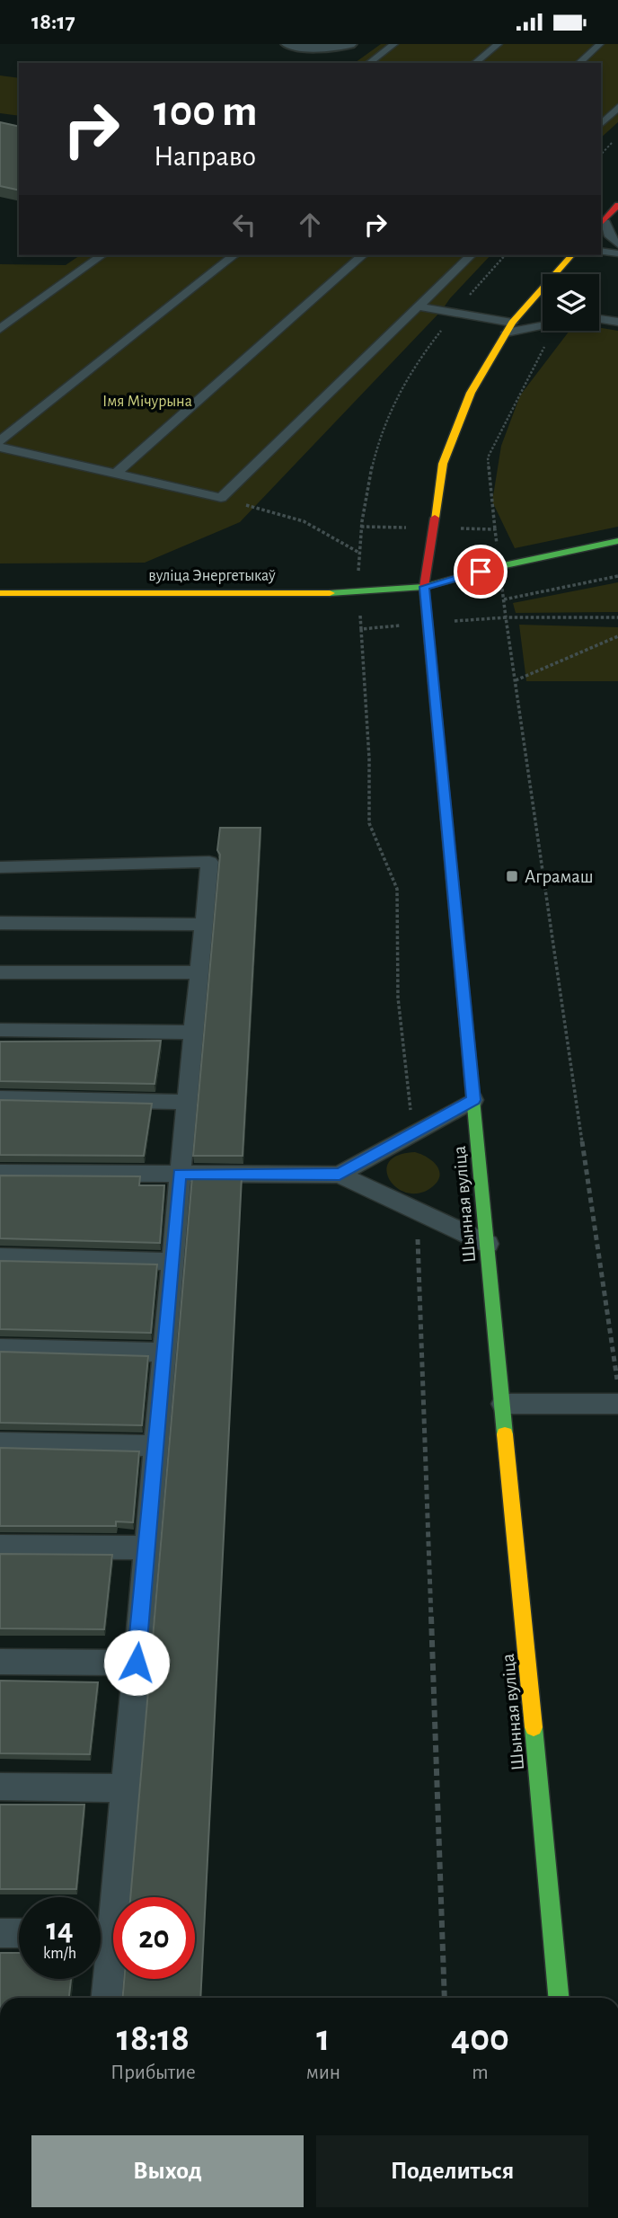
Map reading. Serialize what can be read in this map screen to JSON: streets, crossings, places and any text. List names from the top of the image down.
{
  "streets": {
    "main road": ["вуліца Энергетыкаў", "Шынная вуліца"]
  },
  "crossings": [
    ["вуліца Энергетыкаў", "Шынная вуліца"]
  ],
  "parks": ["Імя Мічурына"],
  "places": {
    "transit": ["Аграмаш"]
  },
  "page": {
    "status": "18:17",
    "turn": ["100 m", "Направо"],
    "speed": "14 km/h",
    "limit": "20",
    "eta": [
      "18:18",
      "Прибытие",
      "1",
      "мин",
      "400",
      "m"
    ],
    "buttons": ["Выход", "Поделиться"]
  }
}
